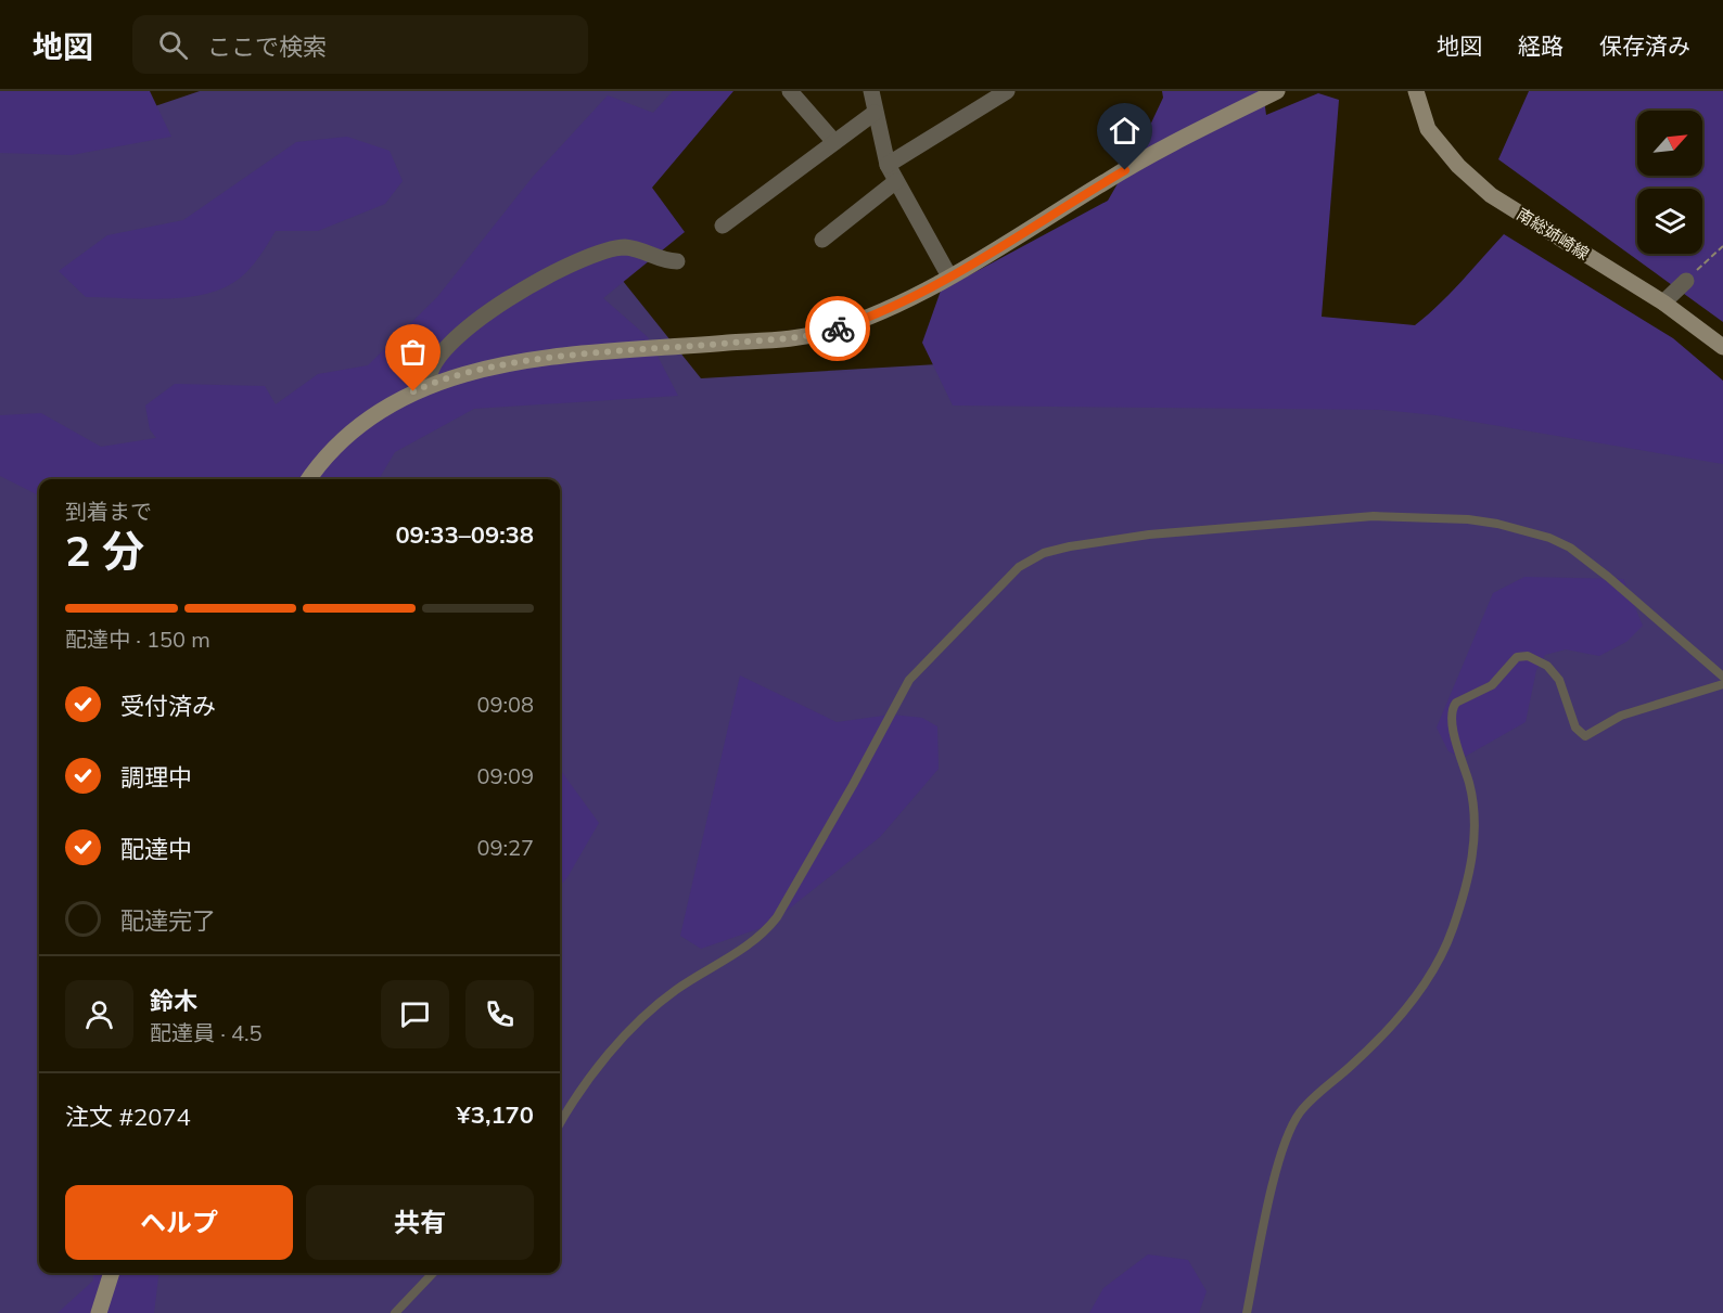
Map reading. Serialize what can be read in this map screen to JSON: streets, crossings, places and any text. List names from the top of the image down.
{
  "streets": {
    "street": ["南総姉崎線"]
  },
  "north": "top right",
  "page": {
    "header": "地図",
    "search": "ここで検索",
    "nav": ["地図", "経路", "保存済み"],
    "heading": ["2 分", "到着まで", "09:33–09:38"],
    "panel": [
      "鈴木",
      "配達員 · 4.5",
      "注文 #2074",
      "¥3,170"
    ],
    "bar": "配達中 · 150 m",
    "list": [
      ["受付済み", "09:08"],
      ["調理中", "09:09"],
      ["配達中", "09:27"],
      "配達完了"
    ],
    "buttons": ["ヘルプ", "共有"]
  }
}
